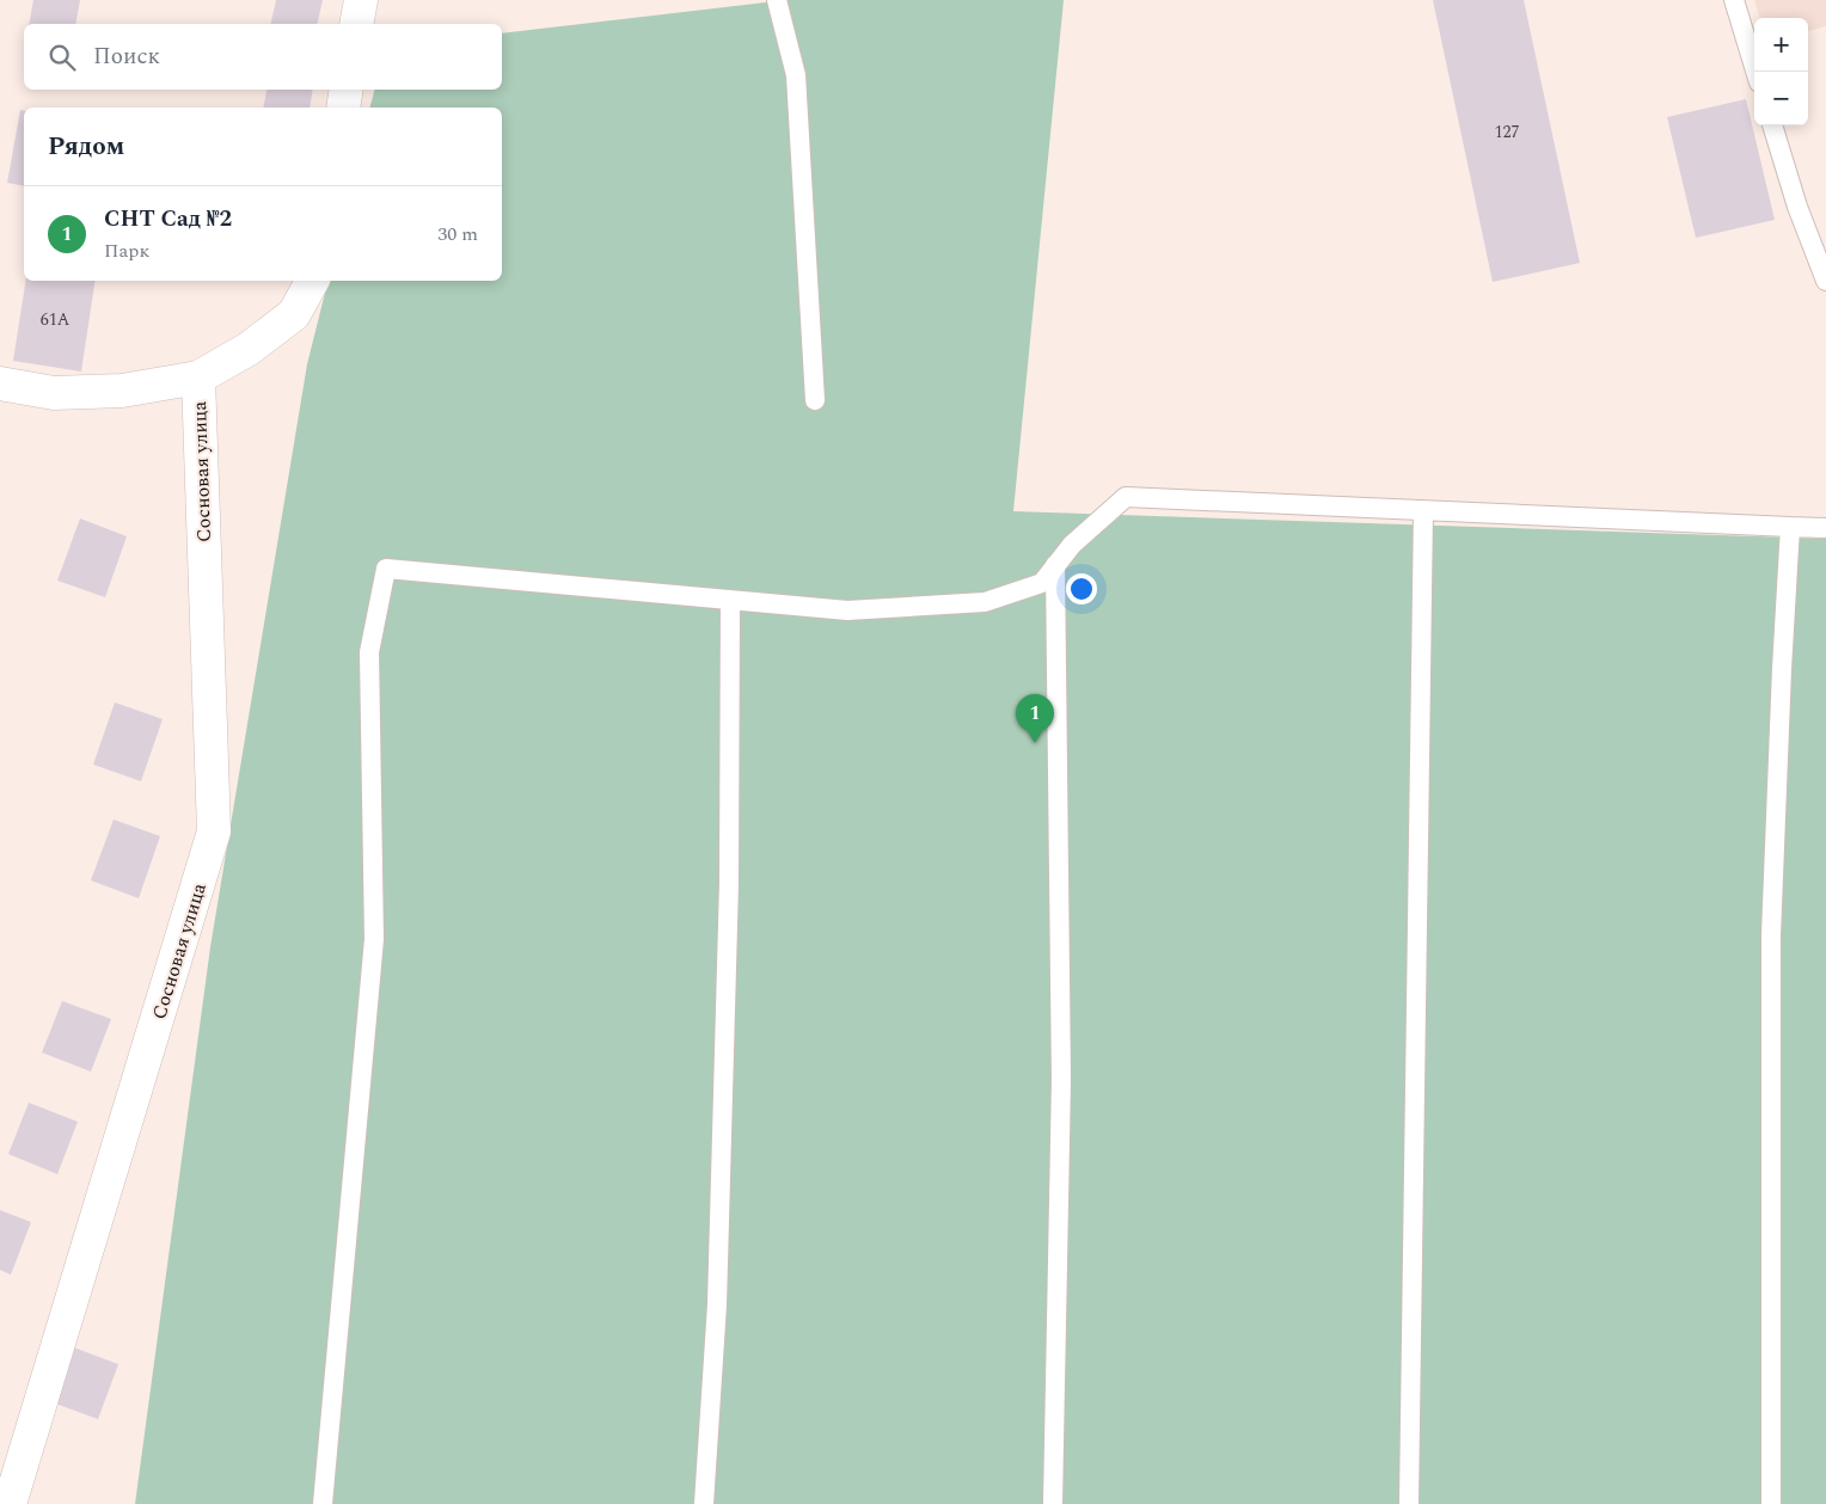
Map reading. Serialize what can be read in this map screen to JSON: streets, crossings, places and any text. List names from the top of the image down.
{
  "streets": {
    "street": ["Сосновая улица"]
  },
  "house_numbers": ["127", "61А"],
  "page": {
    "map_buttons": ["+", "−"],
    "search": "Поиск",
    "heading": "Рядом",
    "list": [
      {
        "mark": "1",
        "name": "СНТ Сад №2",
        "note": "Парк",
        "value": "30 m"
      }
    ],
    "pins": "1"
  }
}
